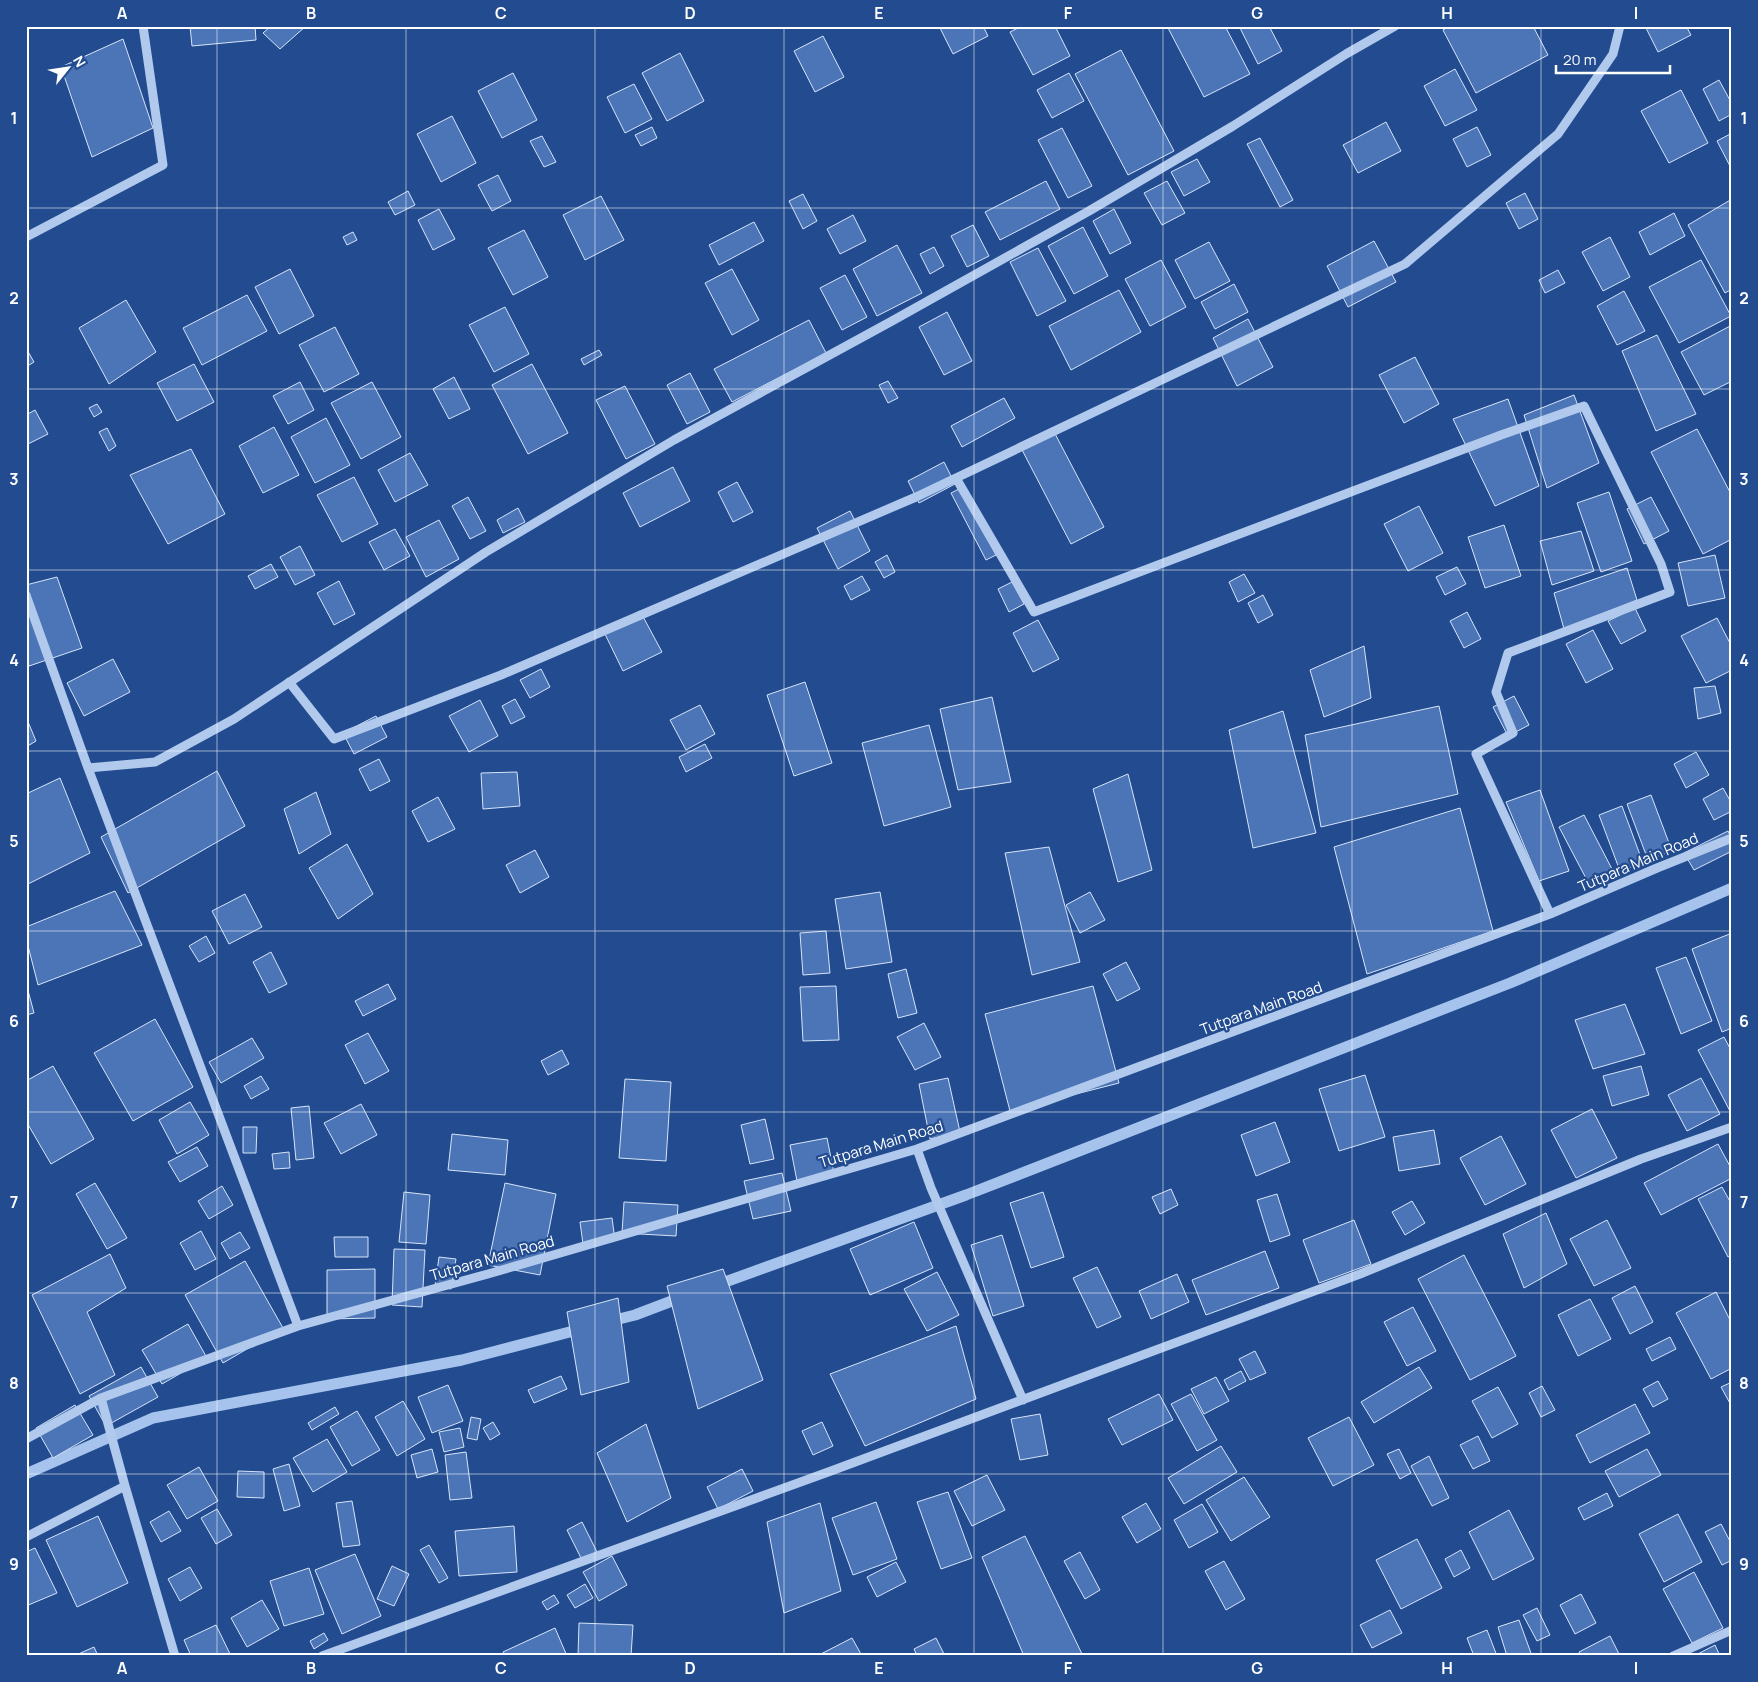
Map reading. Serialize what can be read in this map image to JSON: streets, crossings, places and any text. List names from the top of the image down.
{
  "streets": {
    "street": ["Tutpara Main Road"]
  },
  "scale_bar": "20 m",
  "north": "top right",
  "grid": {
    "columns": [
      "A",
      "B",
      "C",
      "D",
      "E",
      "F",
      "G",
      "H",
      "I"
    ],
    "rows": [
      "1",
      "2",
      "3",
      "4",
      "5",
      "6",
      "7",
      "8",
      "9"
    ]
  }
}
